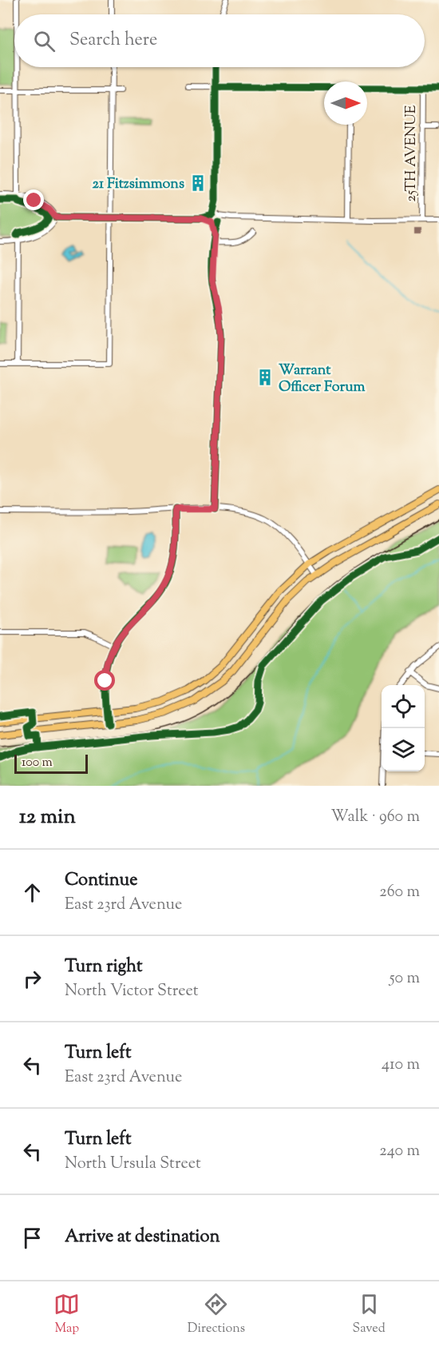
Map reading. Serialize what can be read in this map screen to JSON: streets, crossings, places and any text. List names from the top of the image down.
{
  "streets": {
    "street": ["25TH AVENUE"]
  },
  "places": {
    "building": ["21 Fitzsimmons", "Warrant Officer Forum"]
  },
  "scale_bar": "100 m",
  "north": "right",
  "page": {
    "search": "Search here",
    "scale": "100 m",
    "heading": ["12 min", "Walk · 960 m"],
    "list": [
      ["Continue", "East 23rd Avenue", "260 m"],
      ["Turn right", "North Victor Street", "50 m"],
      ["Turn left", "East 23rd Avenue", "410 m"],
      ["Turn left", "North Ursula Street", "240 m"],
      "Arrive at destination"
    ],
    "nav": ["Map", "Directions", "Saved"]
  }
}
